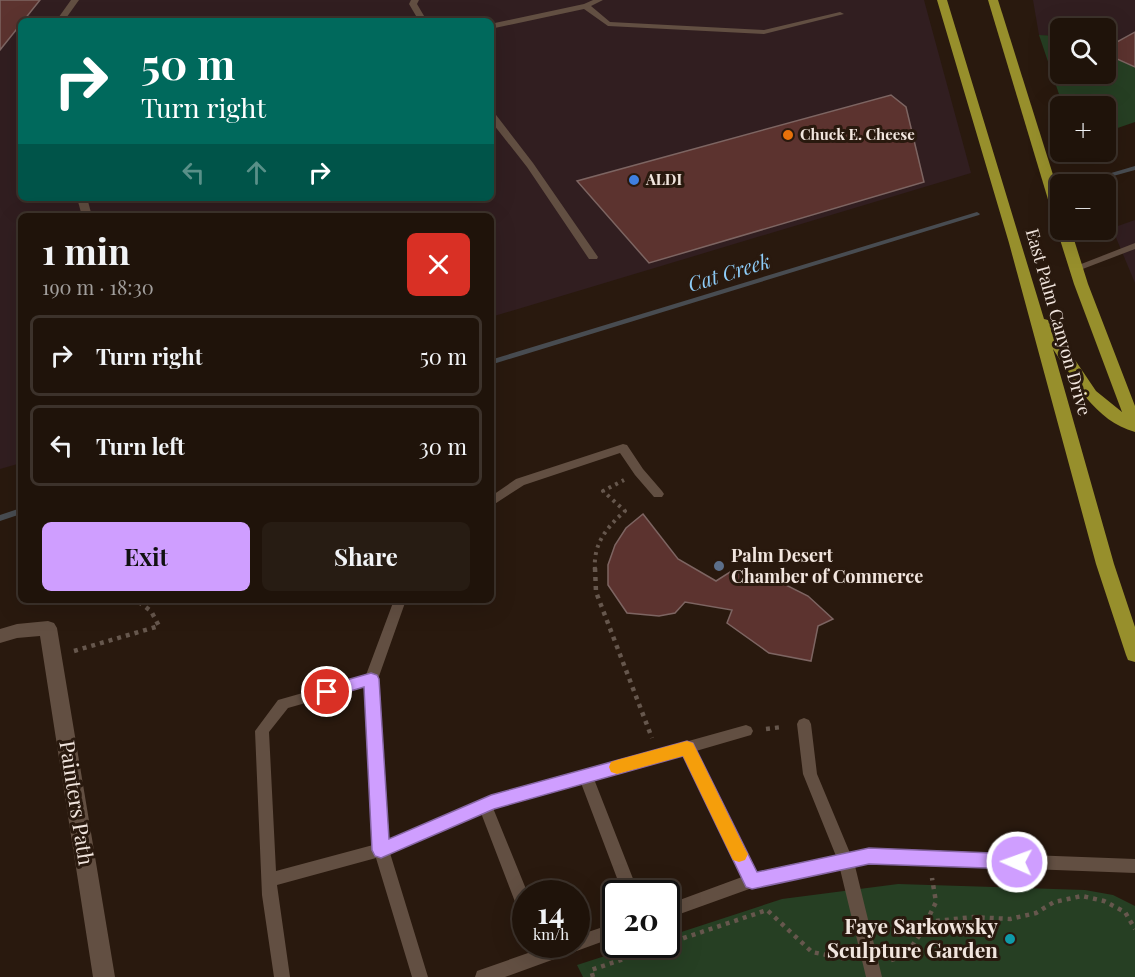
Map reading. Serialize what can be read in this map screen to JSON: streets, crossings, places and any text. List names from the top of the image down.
{
  "streets": {
    "main road": ["East Palm Canyon Drive"],
    "street": ["Painters Path"]
  },
  "water": ["Cat Creek"],
  "places": [
    "Chuck E. Cheese",
    "ALDI",
    "Palm Desert Chamber of Commerce",
    "Faye Sarkowsky Sculpture Garden"
  ],
  "page": {
    "map_buttons": ["+", "−"],
    "turn": ["50 m", "Turn right"],
    "heading": ["1 min", "190 m · 18:30"],
    "list": [
      {
        "name": "Turn right",
        "value": "50 m"
      },
      {
        "name": "Turn left",
        "value": "30 m"
      }
    ],
    "buttons": ["Exit", "Share"],
    "speed": "14 km/h",
    "limit": "20"
  }
}
